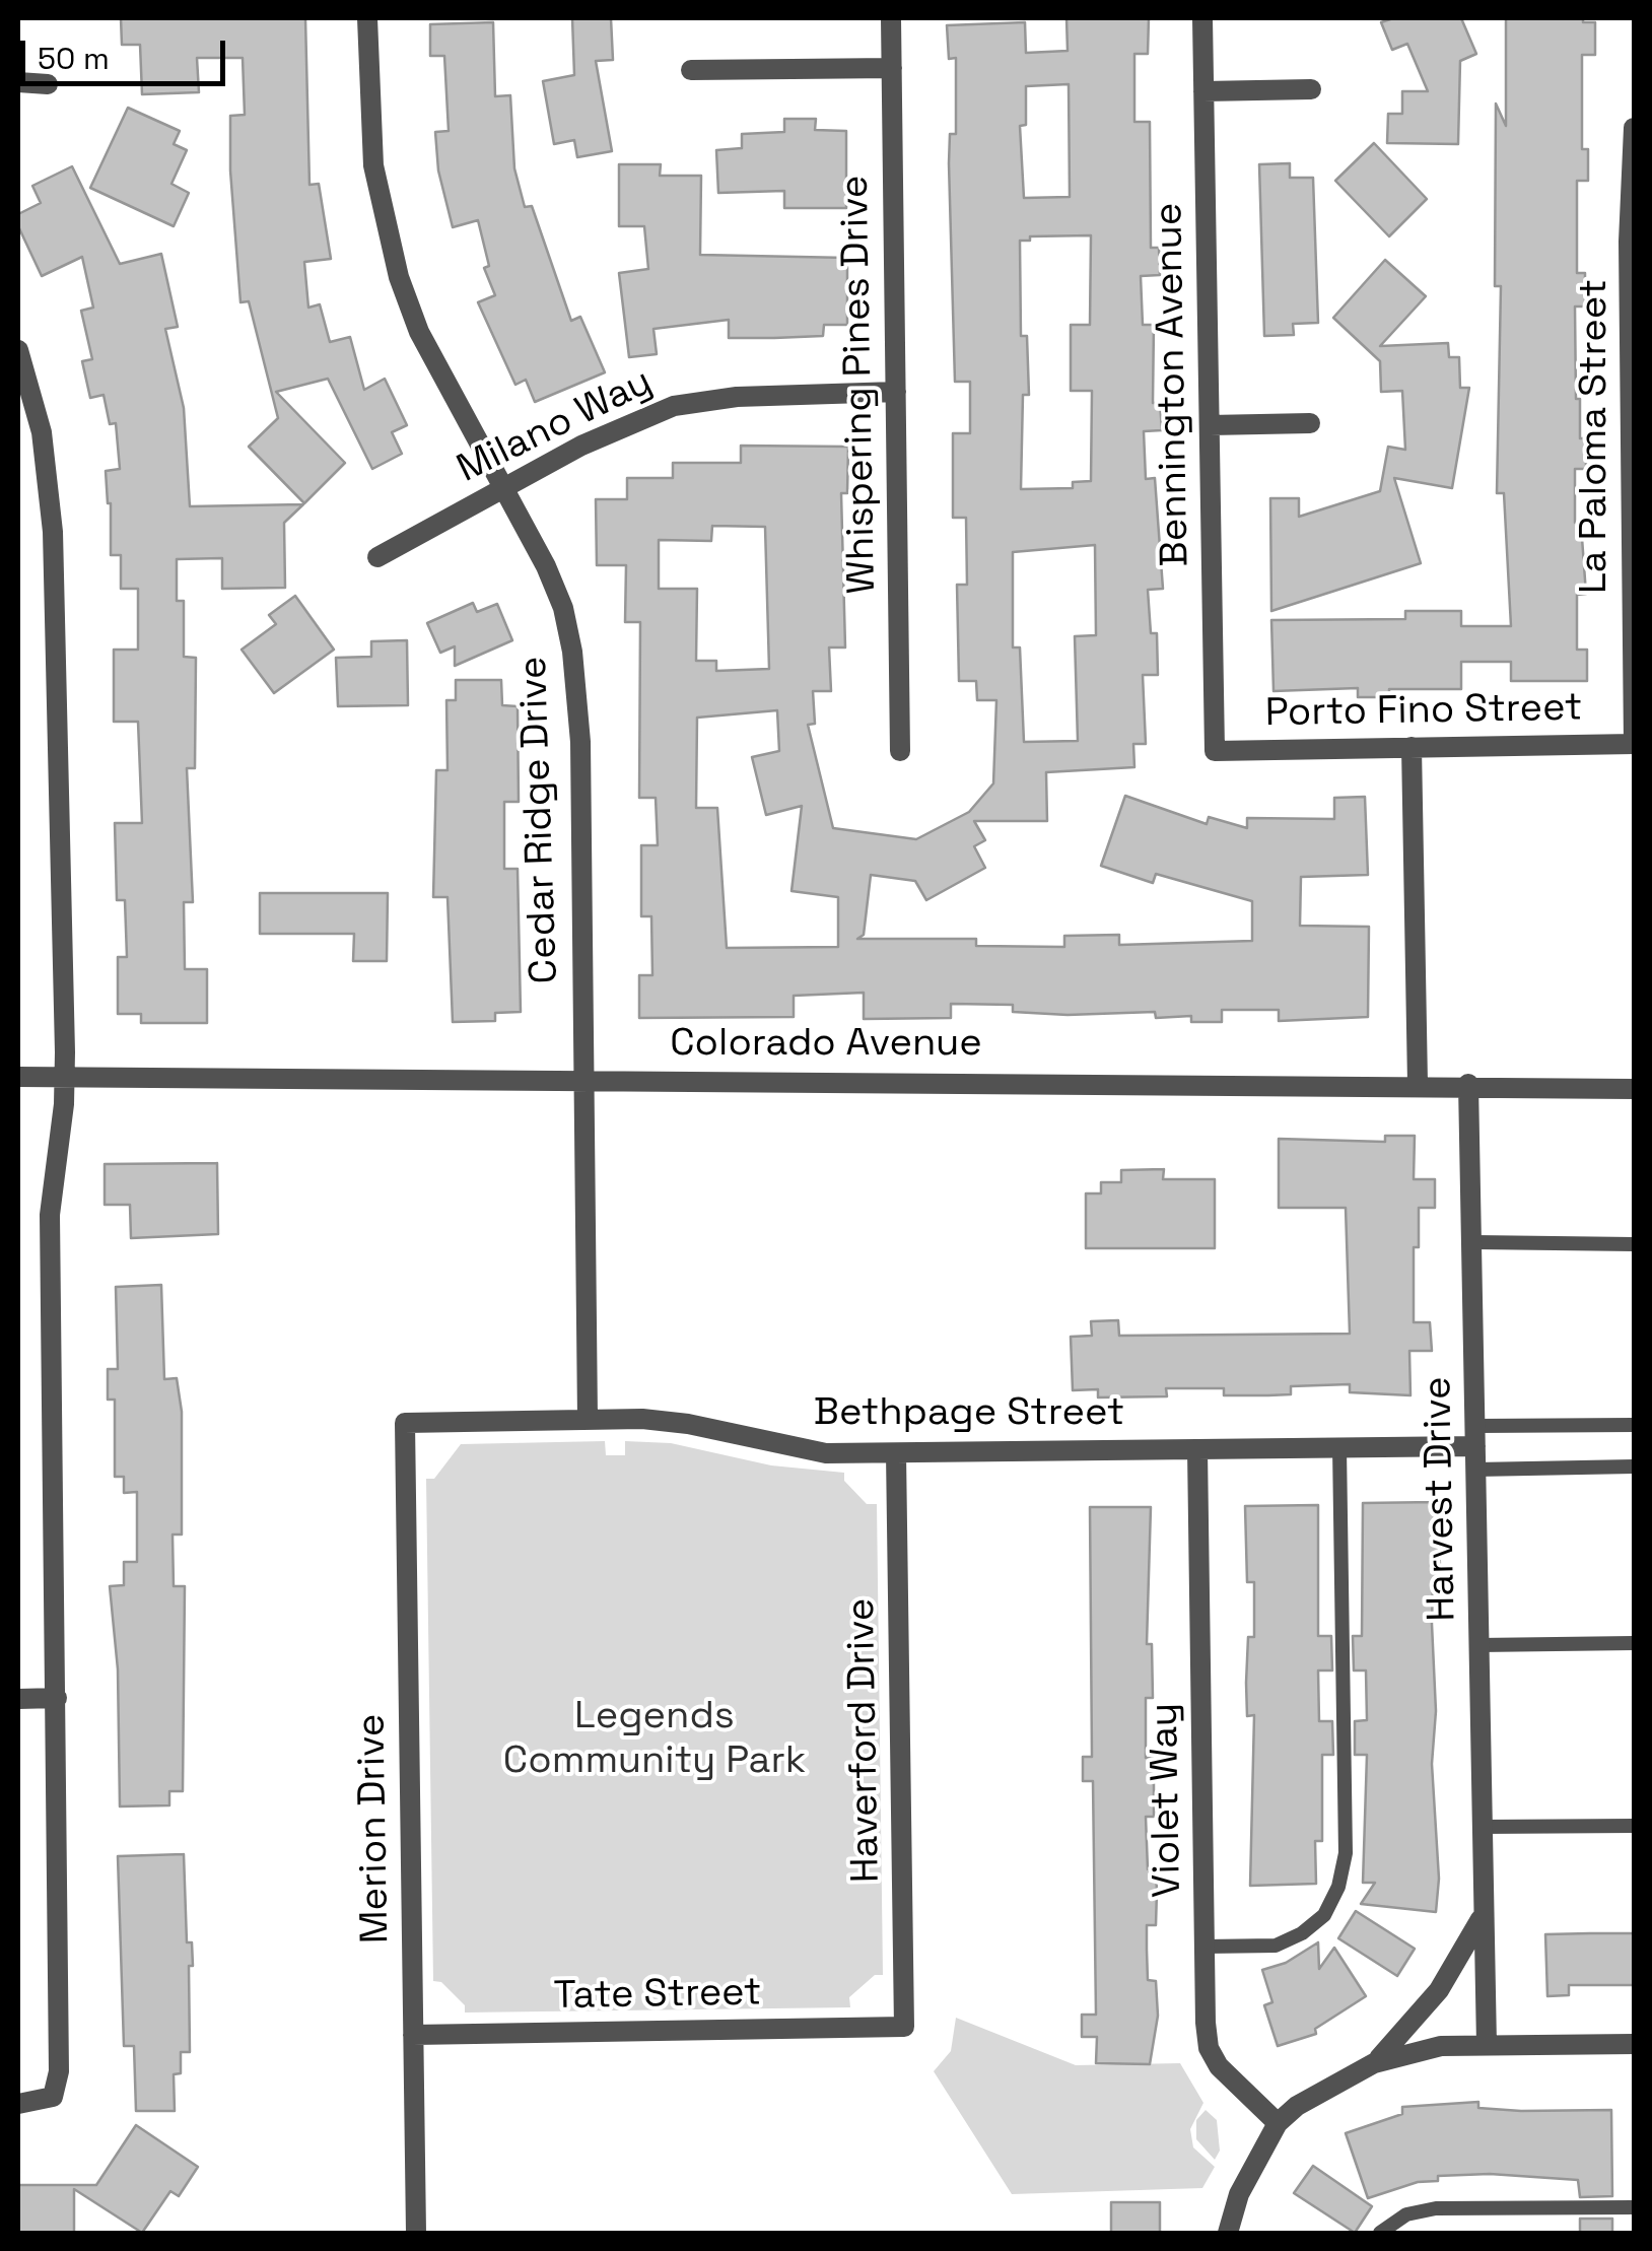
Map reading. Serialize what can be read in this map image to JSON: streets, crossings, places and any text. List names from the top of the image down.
{
  "streets": {
    "street": [
      "Whispering Pines Drive",
      "Bennington Avenue",
      "Milano Way",
      "La Paloma Street",
      "Porto Fino Street",
      "Cedar Ridge Drive",
      "Colorado Avenue",
      "Bethpage Street",
      "Harvest Drive",
      "Haverford Drive",
      "Violet Way",
      "Merion Drive",
      "Tate Street"
    ]
  },
  "crossings": [
    ["Whispering Pines Drive", "Milano Way"],
    ["Bennington Avenue", "Porto Fino Street"],
    ["Milano Way", "Cedar Ridge Drive"],
    ["La Paloma Street", "Porto Fino Street"],
    ["Cedar Ridge Drive", "Colorado Avenue"],
    ["Cedar Ridge Drive", "Bethpage Street"],
    ["Colorado Avenue", "Harvest Drive"],
    ["Bethpage Street", "Harvest Drive"],
    ["Bethpage Street", "Haverford Drive"],
    ["Bethpage Street", "Violet Way"],
    ["Bethpage Street", "Merion Drive"],
    ["Haverford Drive", "Tate Street"],
    ["Merion Drive", "Tate Street"]
  ],
  "parks": ["Legends Community Park"],
  "scale_bar": "50 m"
}
